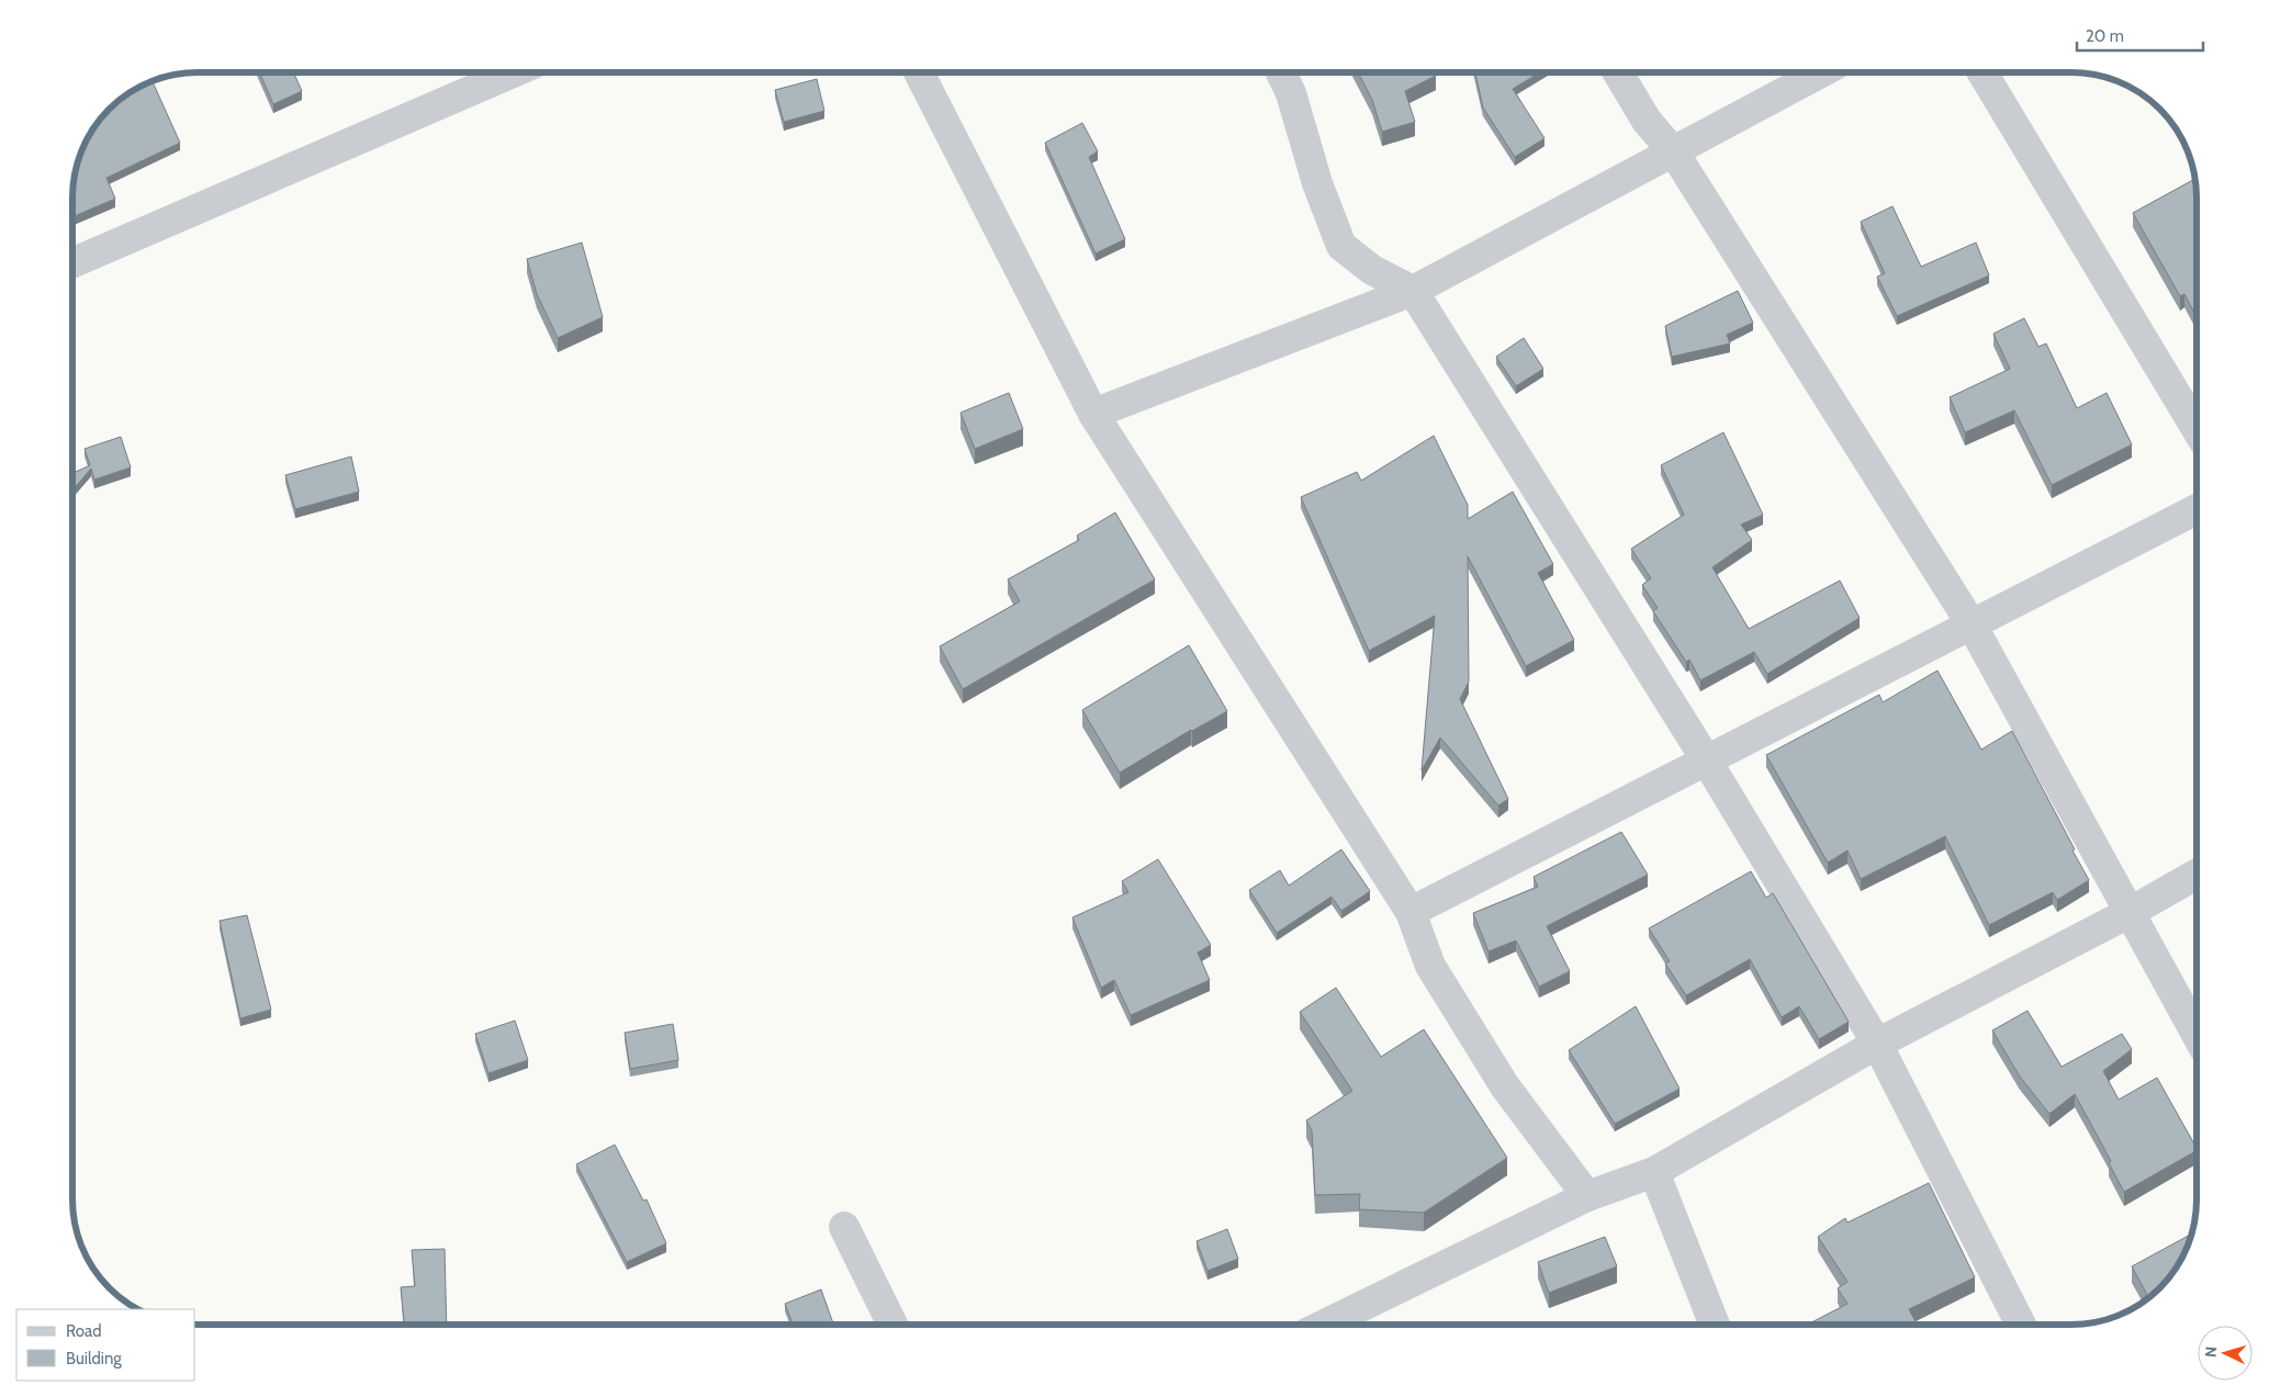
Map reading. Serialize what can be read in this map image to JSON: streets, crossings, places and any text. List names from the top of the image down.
{
  "legend": ["Road", "Building"],
  "scale_bar": "20 m",
  "north": "left"
}
